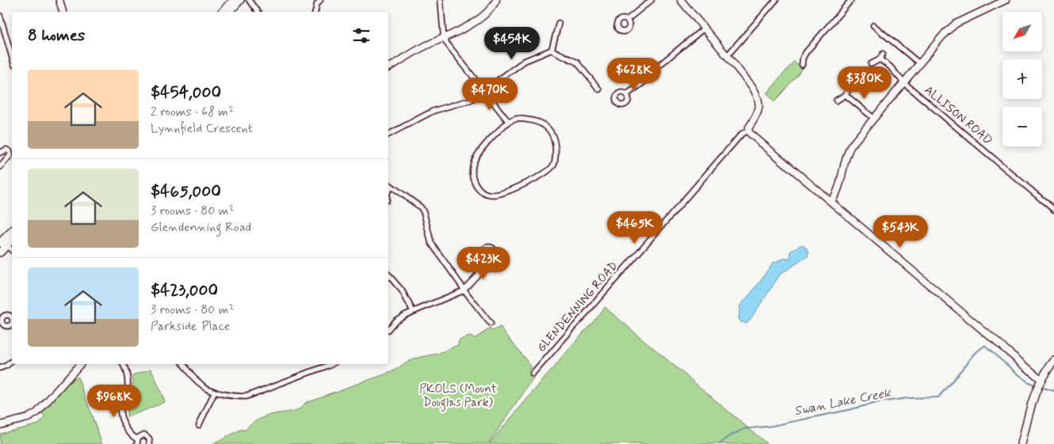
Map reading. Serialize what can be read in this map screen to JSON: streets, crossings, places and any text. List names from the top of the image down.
{
  "streets": {
    "street": ["ALLISON ROAD", "GLENDENNING ROAD"]
  },
  "water": ["Swan Lake Creek"],
  "parks": ["PKOLS (Mount Douglas Park)"],
  "north": "bottom left",
  "page": {
    "map_buttons": ["+", "−"],
    "heading": "8 homes",
    "price": [
      "$454K",
      "$628K",
      "$380K",
      "$470K",
      "$465K",
      "$543K",
      "$423K",
      "$968K"
    ],
    "list": [
      {
        "name": "$454,000",
        "note": "2 rooms · 68 m² · Lynnfield Crescent"
      },
      {
        "name": "$465,000",
        "note": "3 rooms · 80 m² · Glendenning Road"
      },
      {
        "name": "$423,000",
        "note": "3 rooms · 80 m² · Parkside Place"
      }
    ]
  }
}
